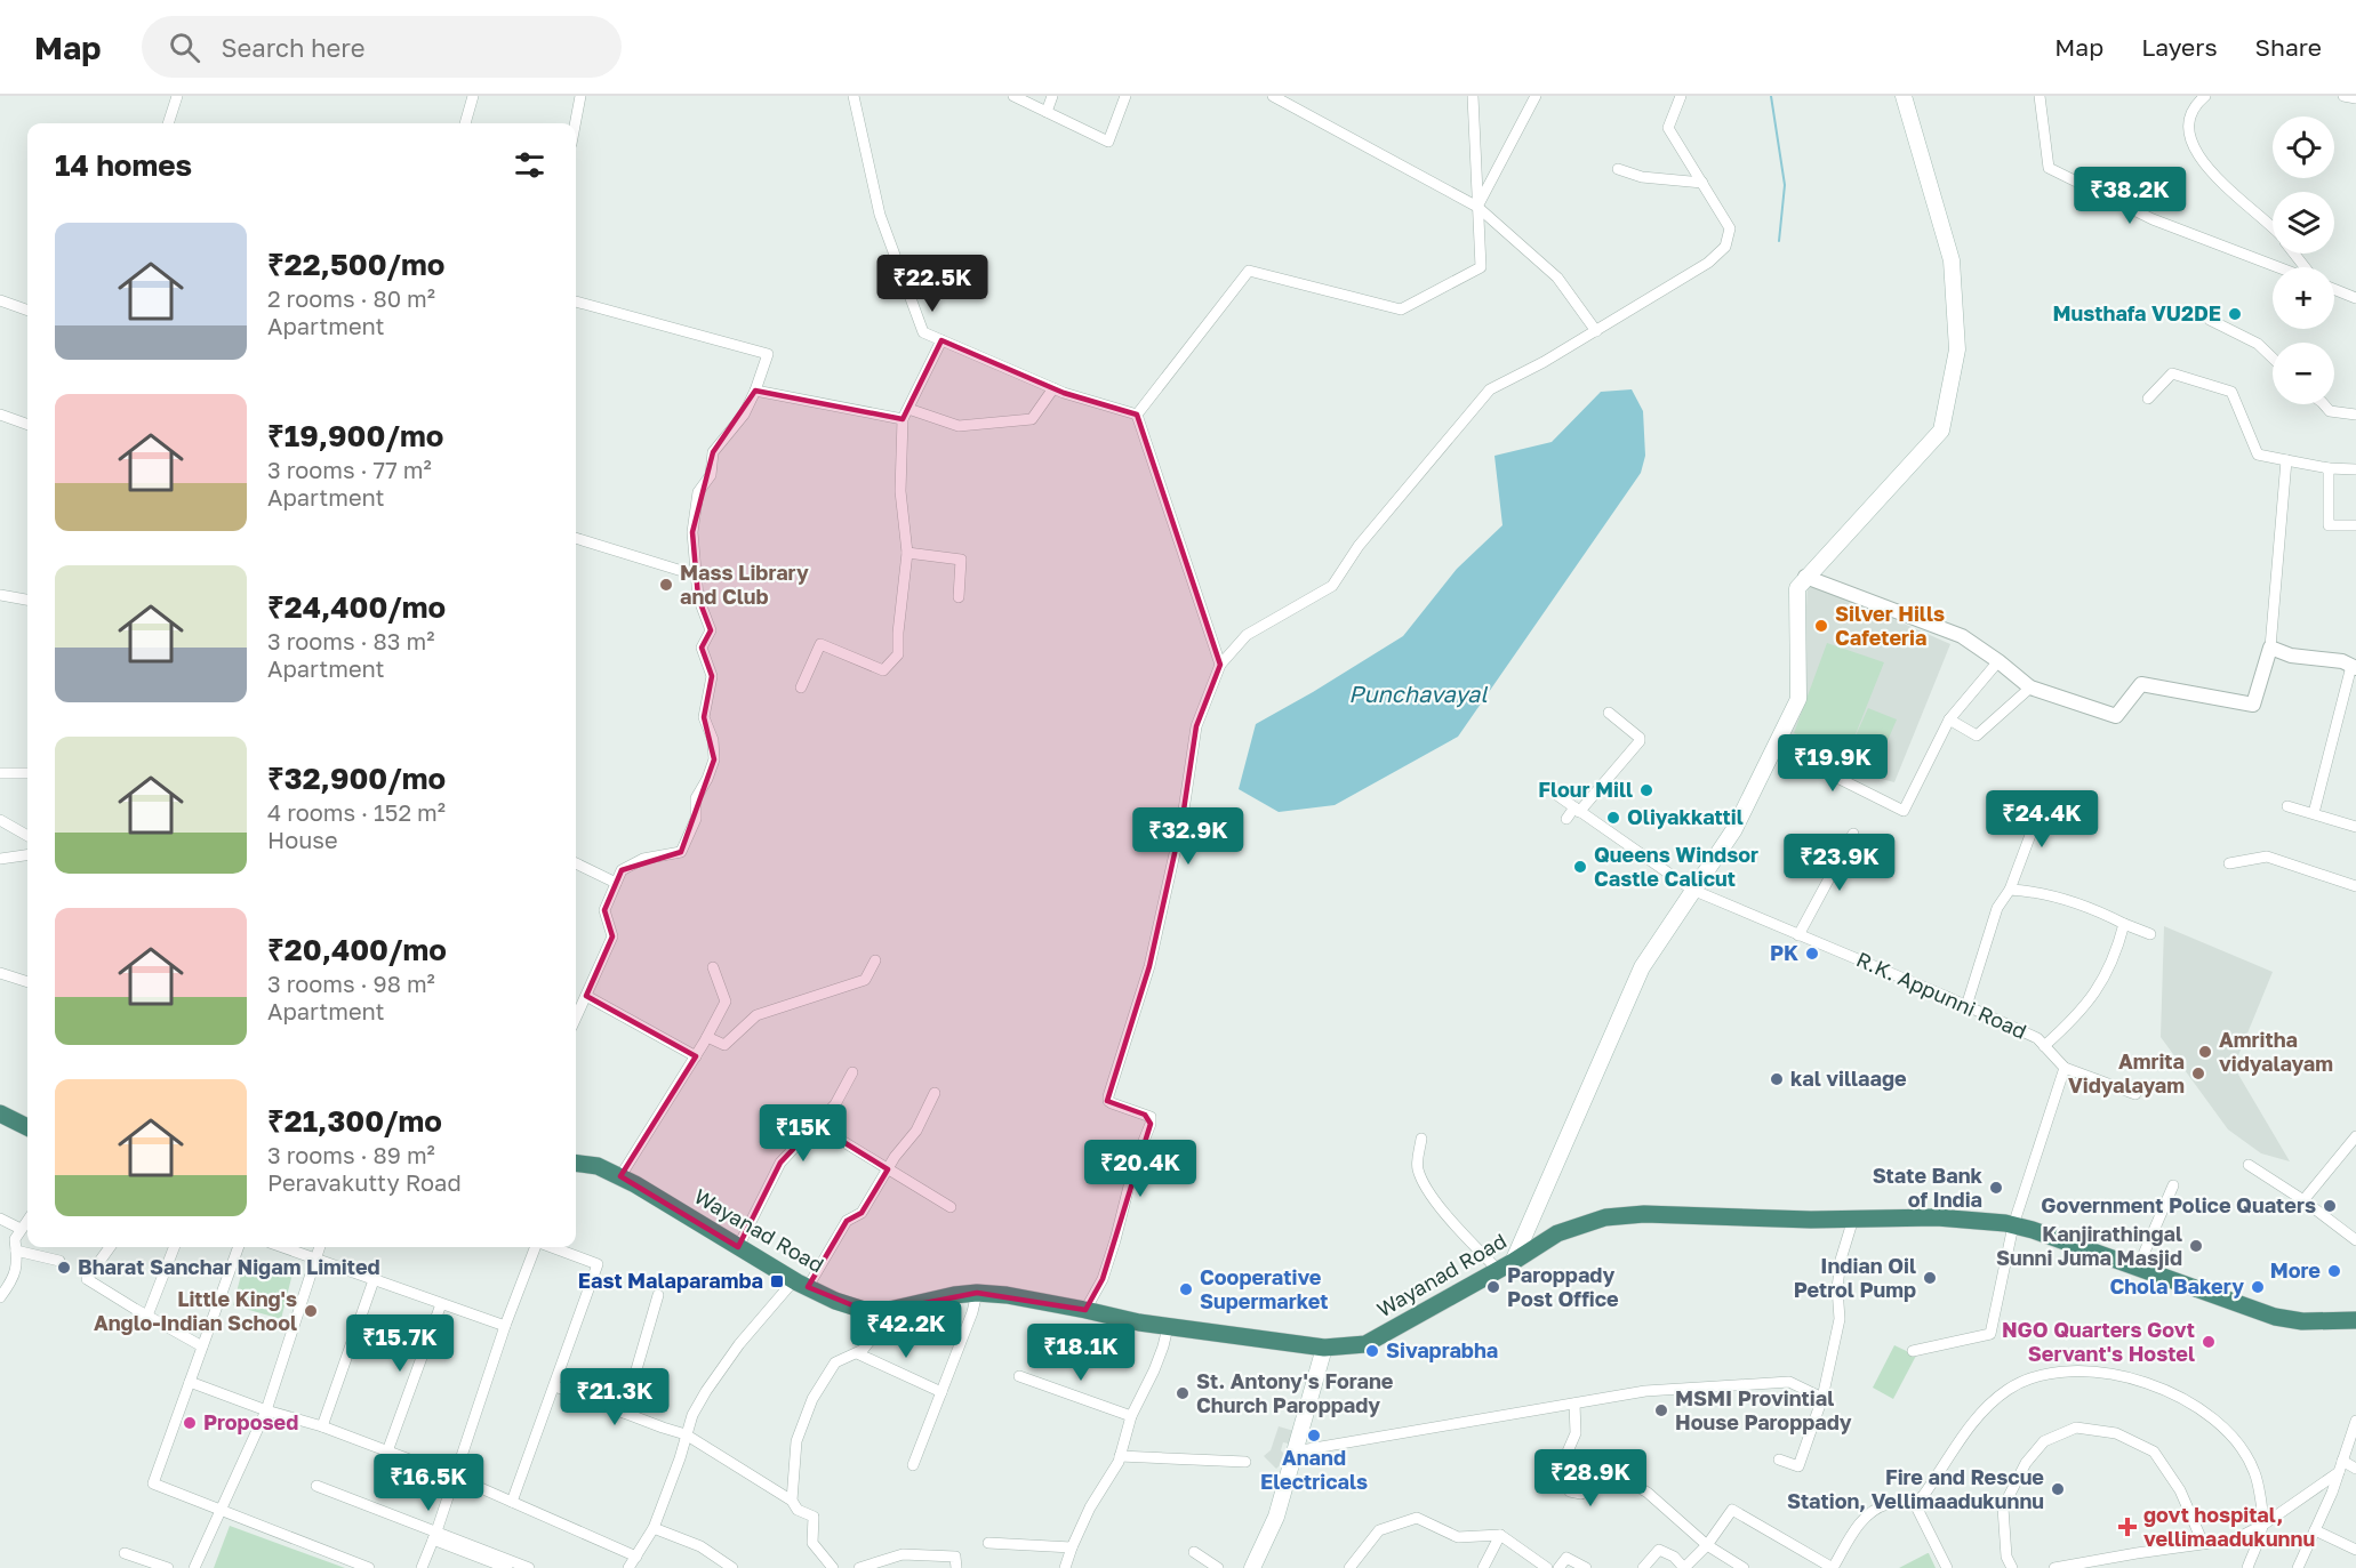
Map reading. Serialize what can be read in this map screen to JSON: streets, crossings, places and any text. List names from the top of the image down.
{
  "streets": {
    "highway": ["Wayanad Road"],
    "street": ["R.K. Appunni Road"]
  },
  "water": ["Punchavayal"],
  "places": {
    "other": [
      "Musthafa VU2DE",
      "Mass Library and Club",
      "Silver Hills Cafeteria",
      "Flour Mill",
      "Oliyakkattil",
      "Queens Windsor Castle Calicut",
      "PK",
      "Amritha vidyalayam",
      "Amrita Vidyalayam",
      "kal villaage",
      "State Bank of India",
      "Government Police Quaters",
      "Kanjirathingal Sunni Juma Masjid",
      "Bharat Sanchar Nigam Limited",
      "More",
      "Indian Oil Petrol Pump",
      "Paroppady Post Office",
      "Chola Bakery",
      "Cooperative Supermarket",
      "Little King's Anglo-Indian School",
      "NGO Quarters Govt Servant's Hostel",
      "Sivaprabha",
      "St. Antony's Forane Church Paroppady",
      "MSMI Provintial House Paroppady",
      "Proposed",
      "Anand Electricals",
      "Fire and Rescue Station, Vellimaadukunnu"
    ],
    "transit": ["East Malaparamba"],
    "health": ["govt hospital, vellimaadukunnu"]
  },
  "page": {
    "header": "Map",
    "search": "Search here",
    "nav": ["Map", "Layers", "Share"],
    "map_buttons": ["+", "−"],
    "heading": "14 homes",
    "price": [
      "₹38.2K",
      "₹22.5K",
      "₹19.9K",
      "₹24.4K",
      "₹32.9K",
      "₹23.9K",
      "₹15K",
      "₹20.4K",
      "₹42.2K",
      "₹15.7K",
      "₹18.1K",
      "₹21.3K",
      "₹28.9K",
      "₹16.5K"
    ],
    "list": [
      {
        "name": "₹22,500/mo",
        "note": "2 rooms · 80 m² · Apartment"
      },
      {
        "name": "₹19,900/mo",
        "note": "3 rooms · 77 m² · Apartment"
      },
      {
        "name": "₹24,400/mo",
        "note": "3 rooms · 83 m² · Apartment"
      },
      {
        "name": "₹32,900/mo",
        "note": "4 rooms · 152 m² · House"
      },
      {
        "name": "₹20,400/mo",
        "note": "3 rooms · 98 m² · Apartment"
      },
      {
        "name": "₹21,300/mo",
        "note": "3 rooms · 89 m² · Peravakutty Road"
      }
    ]
  }
}
